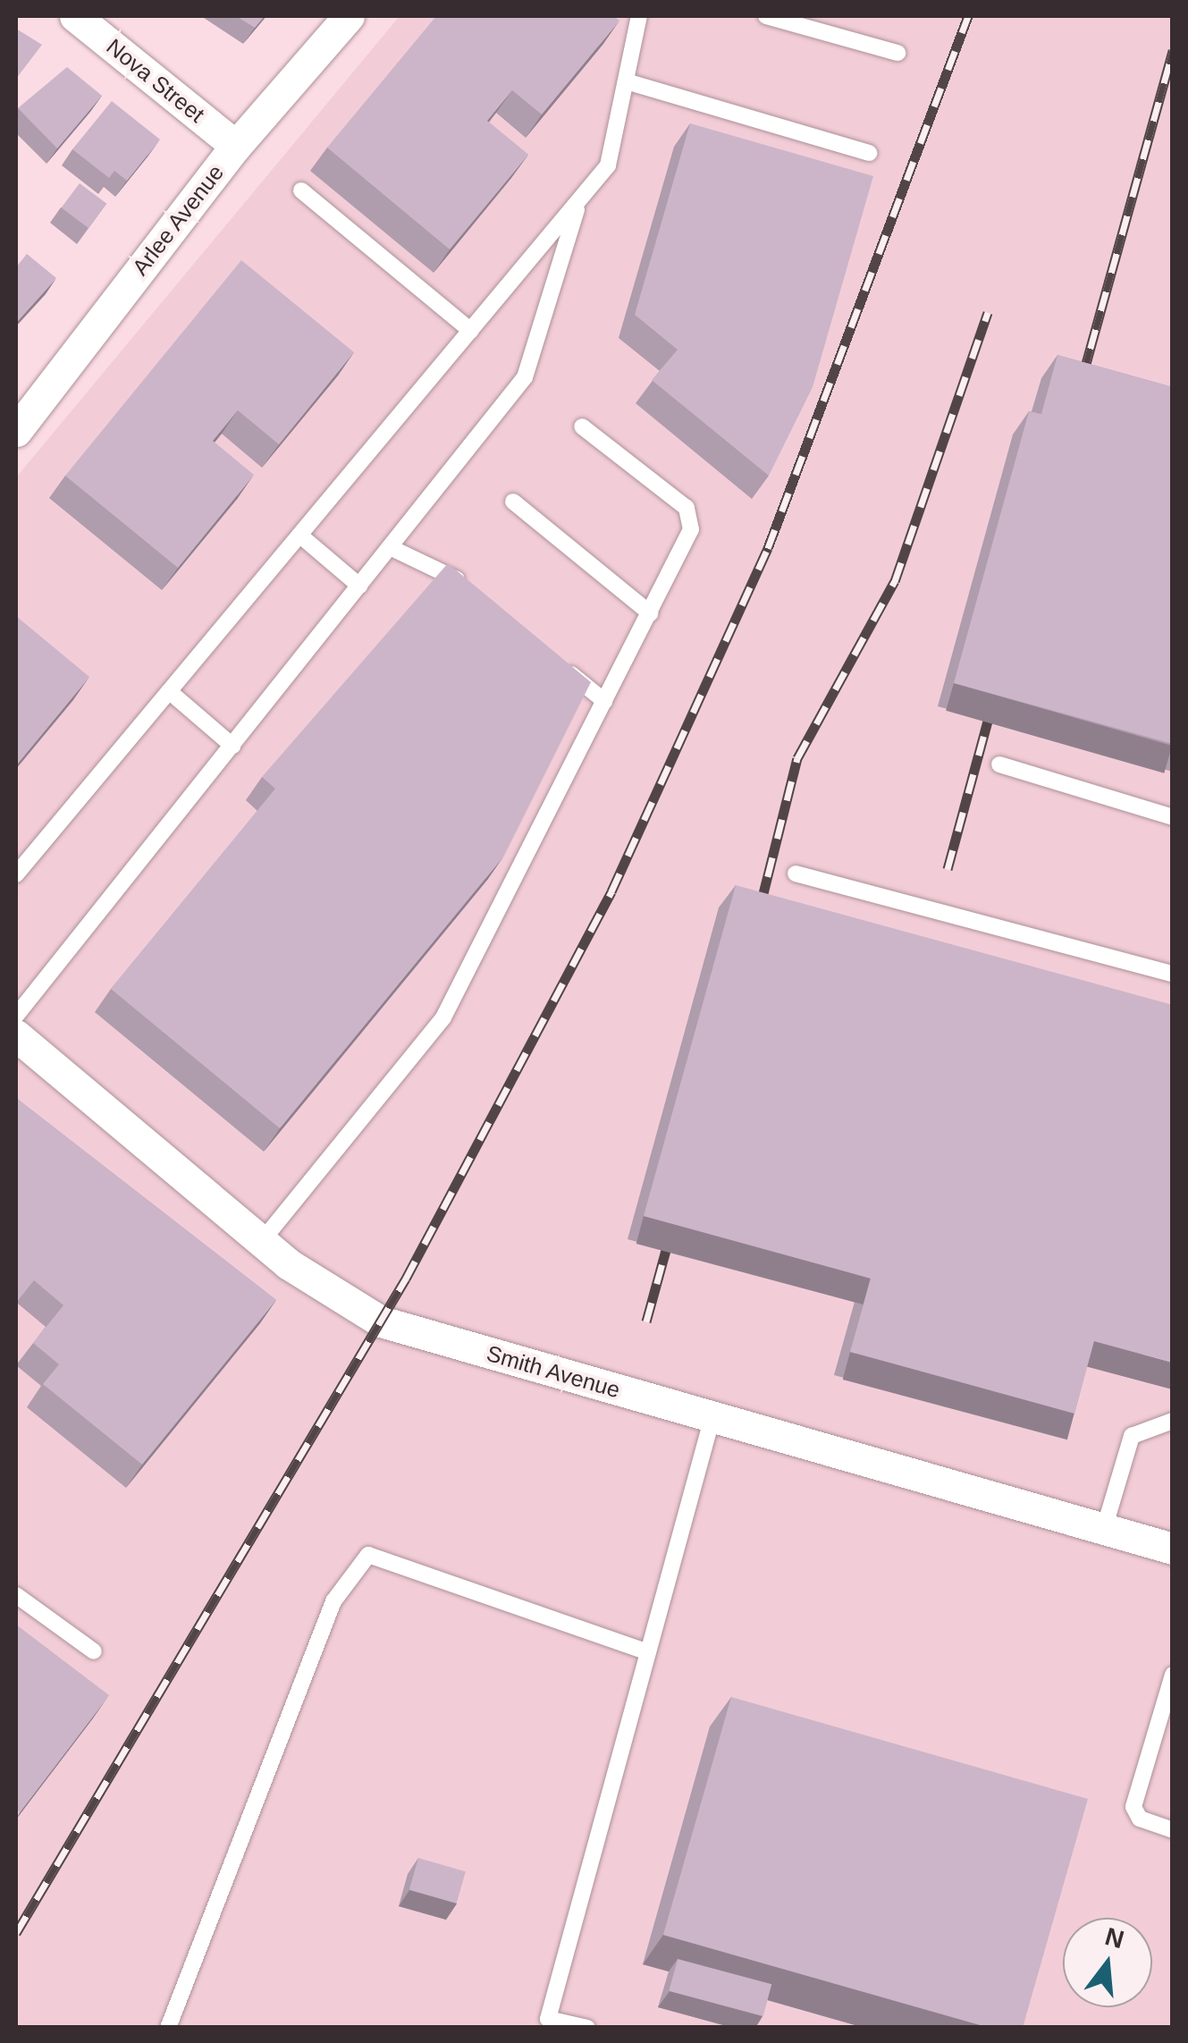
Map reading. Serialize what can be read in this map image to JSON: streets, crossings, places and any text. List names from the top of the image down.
{
  "streets": {
    "street": ["Nova Street", "Arlee Avenue", "Smith Avenue"]
  },
  "crossings": [
    ["Nova Street", "Arlee Avenue"]
  ],
  "north": "top"
}
